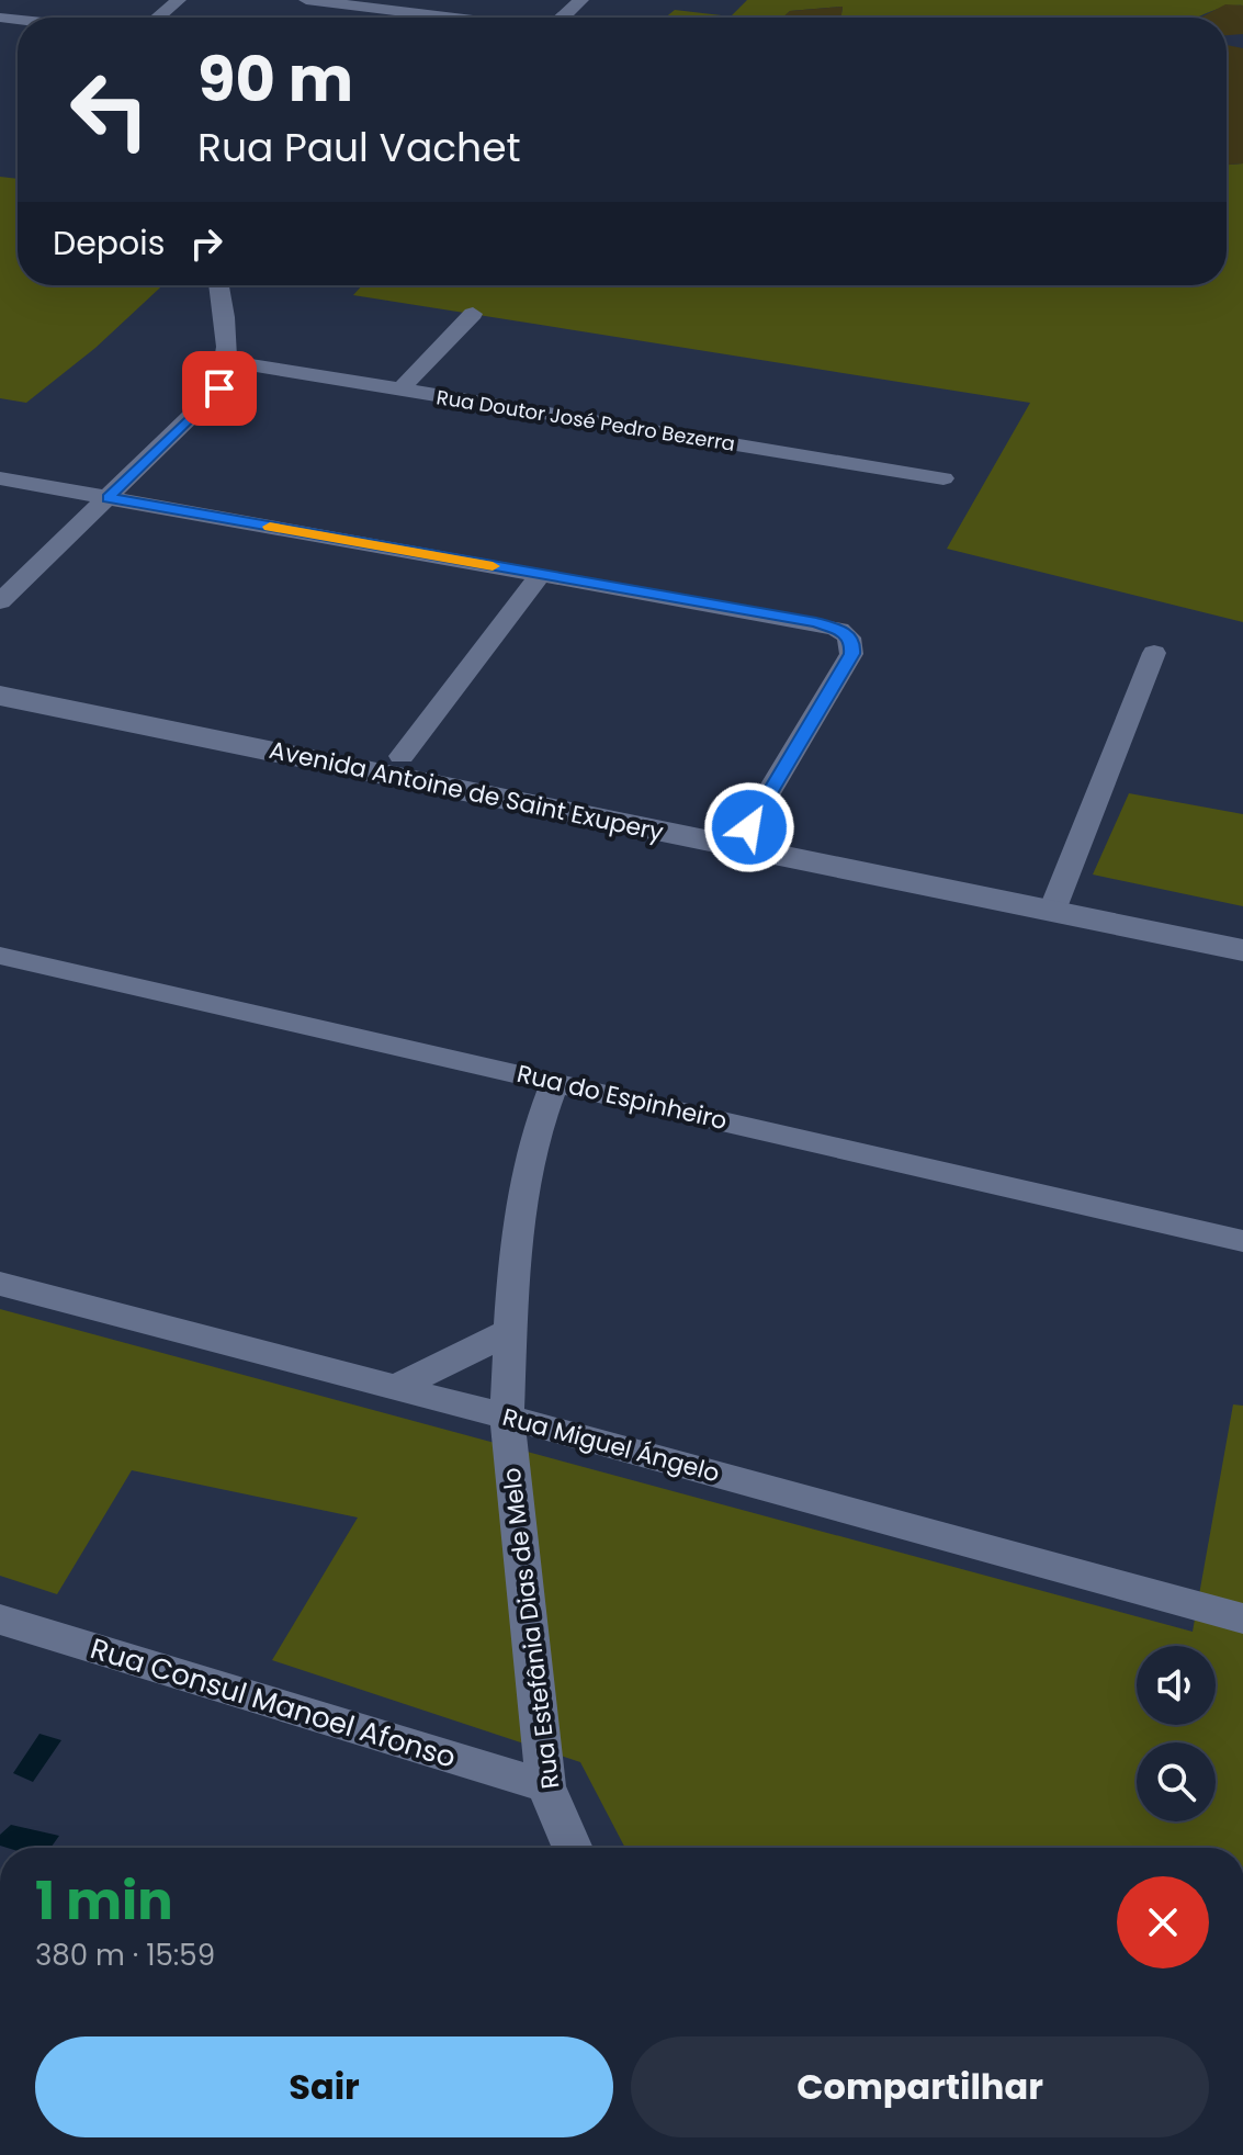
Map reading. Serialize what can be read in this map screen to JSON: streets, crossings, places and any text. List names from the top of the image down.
{
  "streets": {
    "street": [
      "Rua Doutor José Pedro Bezerra",
      "Avenida Antoine de Saint Exupery",
      "Rua do Espinheiro",
      "Rua Miguel Ángelo",
      "Rua Estefânia Dias de Melo",
      "Rua Consul Manoel Afonso"
    ]
  },
  "crossings": [
    ["Rua do Espinheiro", "Rua Estefânia Dias de Melo"],
    ["Rua Miguel Ángelo", "Rua Estefânia Dias de Melo"],
    ["Rua Estefânia Dias de Melo", "Rua Consul Manoel Afonso"]
  ],
  "page": {
    "turn": ["90 m", "Rua Paul Vachet"],
    "then": "Depois",
    "heading": ["1 min", "380 m · 15:59"],
    "buttons": ["Sair", "Compartilhar"]
  }
}
